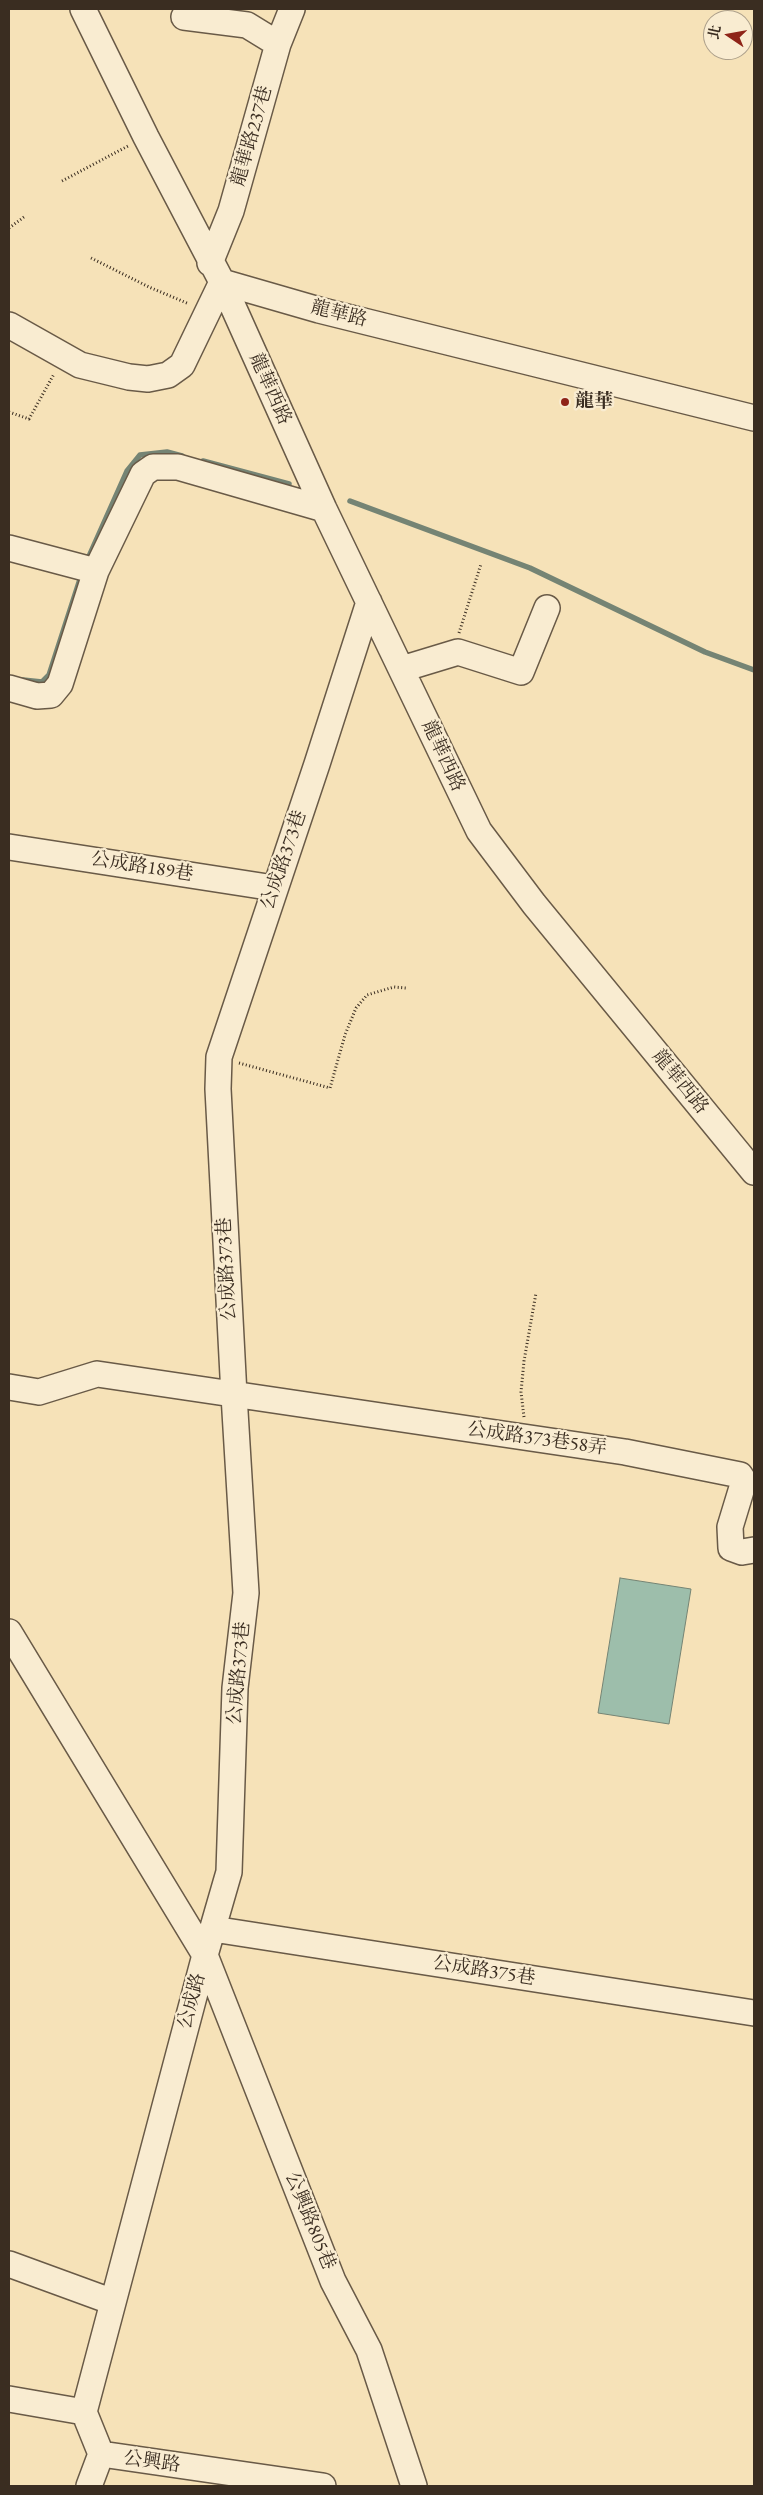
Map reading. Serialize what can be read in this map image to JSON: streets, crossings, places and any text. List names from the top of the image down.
{
  "streets": {
    "street": [
      "龍華路237巷",
      "龍華路",
      "龍華西路",
      "公成路373巷",
      "公成路189巷",
      "公成路373巷58弄",
      "公成路375巷",
      "公成路",
      "公興路805巷",
      "公興路"
    ]
  },
  "crossings": [
    ["龍華路237巷", "龍華路"],
    ["龍華路237巷", "龍華西路"],
    ["龍華路", "龍華西路"],
    ["龍華西路", "公成路373巷"],
    ["公成路373巷", "公成路189巷"],
    ["公成路373巷", "公成路373巷58弄"],
    ["公成路373巷", "公成路375巷"],
    ["公成路373巷", "公成路"],
    ["公成路373巷", "公興路805巷"],
    ["公成路", "公興路805巷"],
    ["公成路", "公興路"]
  ],
  "places": ["龍華"],
  "north": "left"
}
